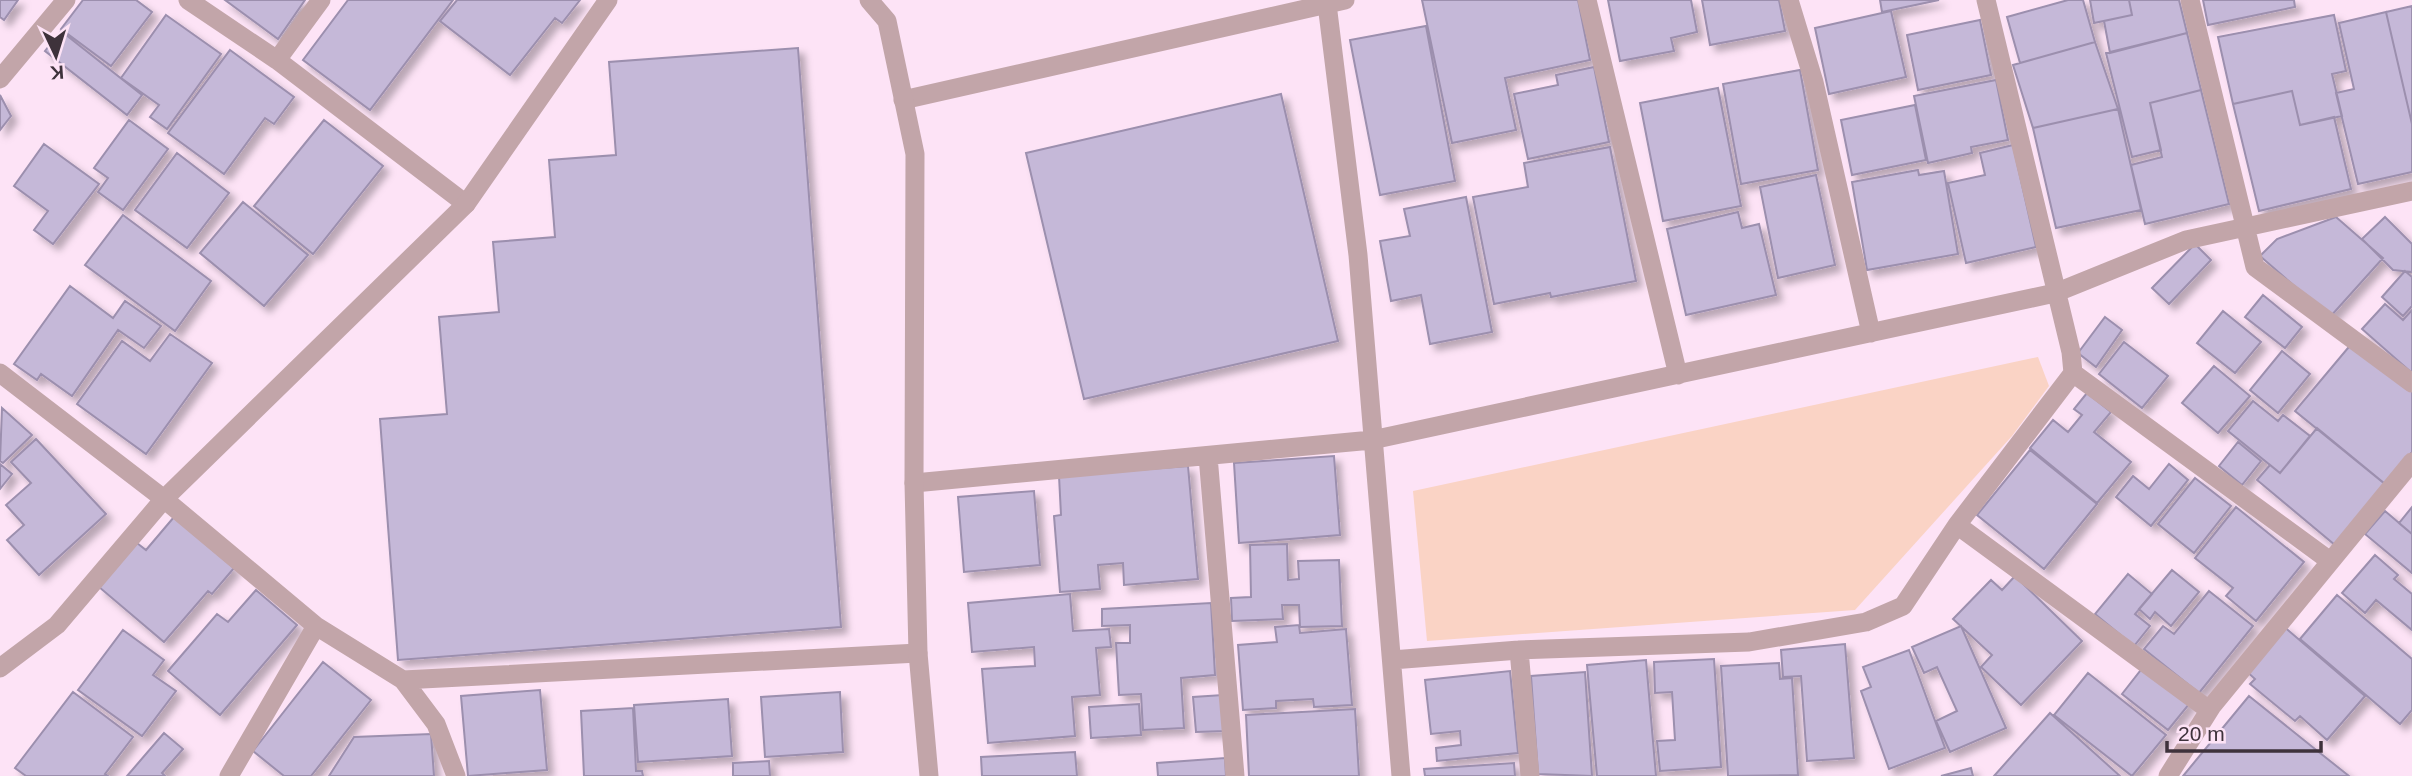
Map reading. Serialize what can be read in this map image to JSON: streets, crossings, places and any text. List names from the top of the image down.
{
  "scale_bar": "20 m",
  "north": "bottom"
}
